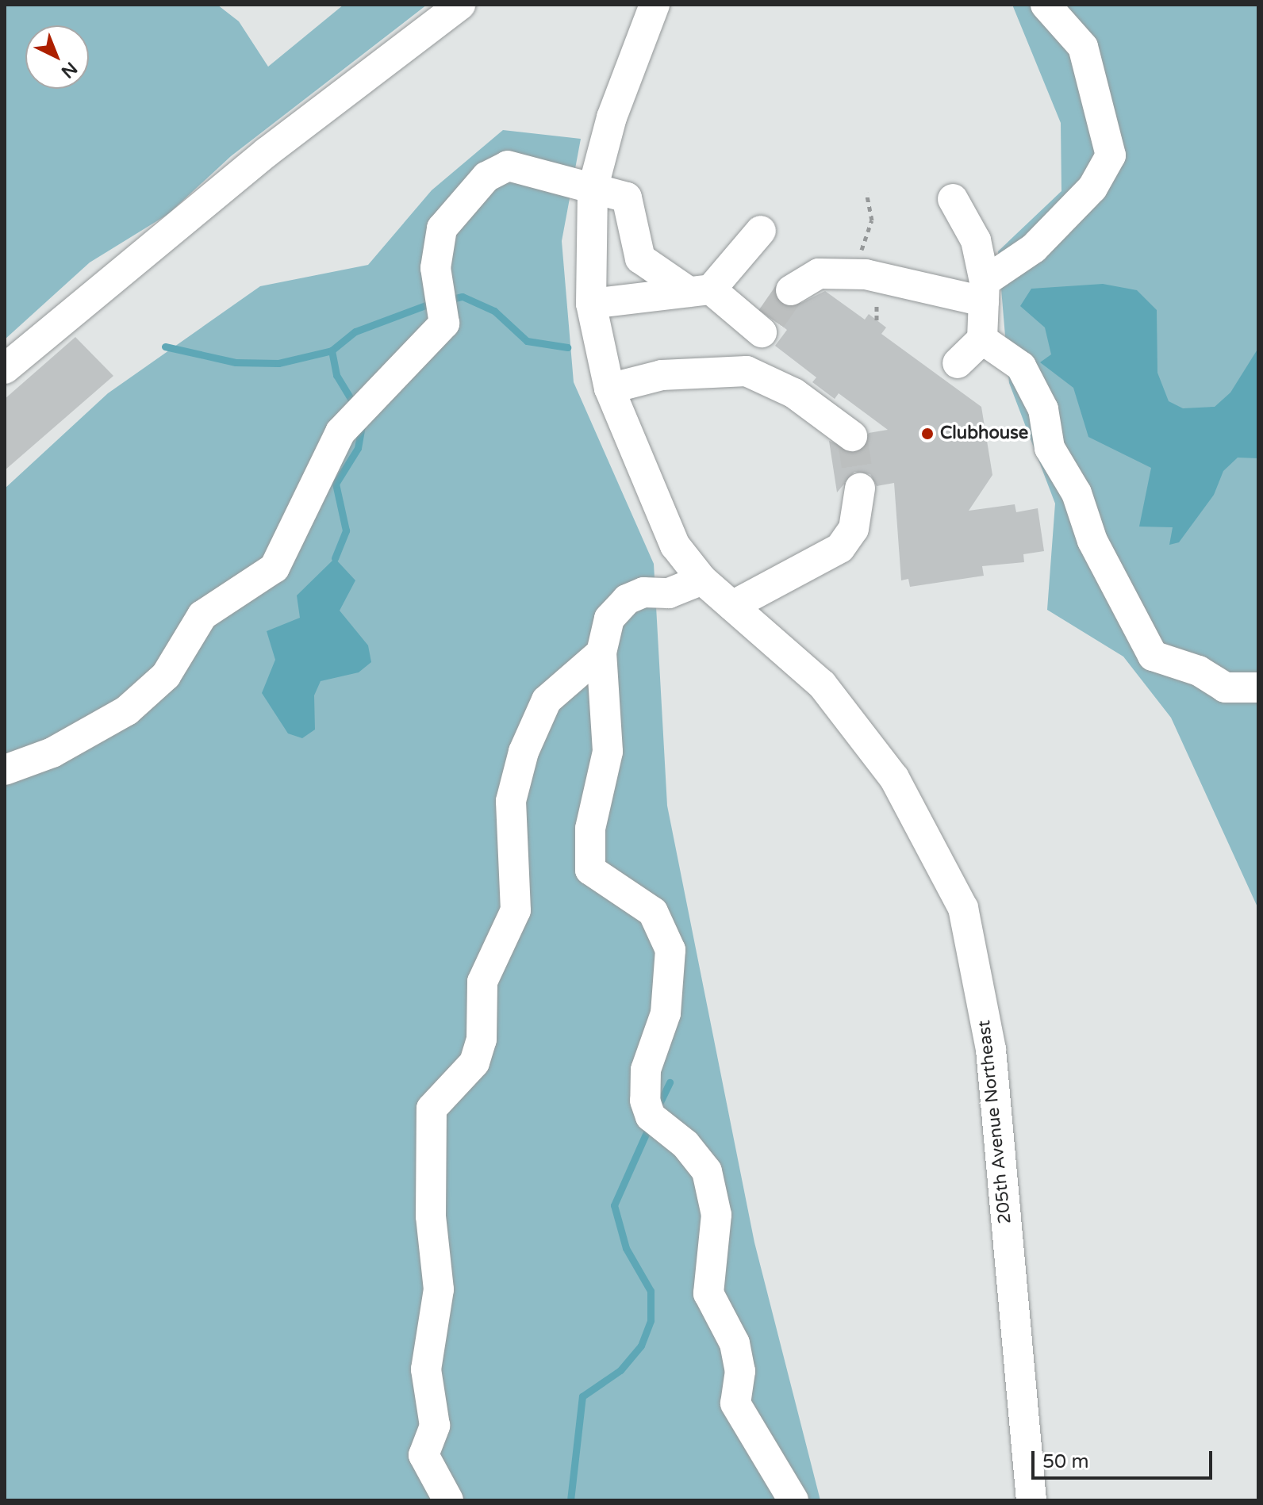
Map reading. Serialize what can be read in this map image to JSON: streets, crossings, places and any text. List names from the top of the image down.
{
  "streets": {
    "street": ["205th Avenue Northeast"]
  },
  "places": ["Clubhouse"],
  "scale_bar": "50 m",
  "north": "bottom right"
}
